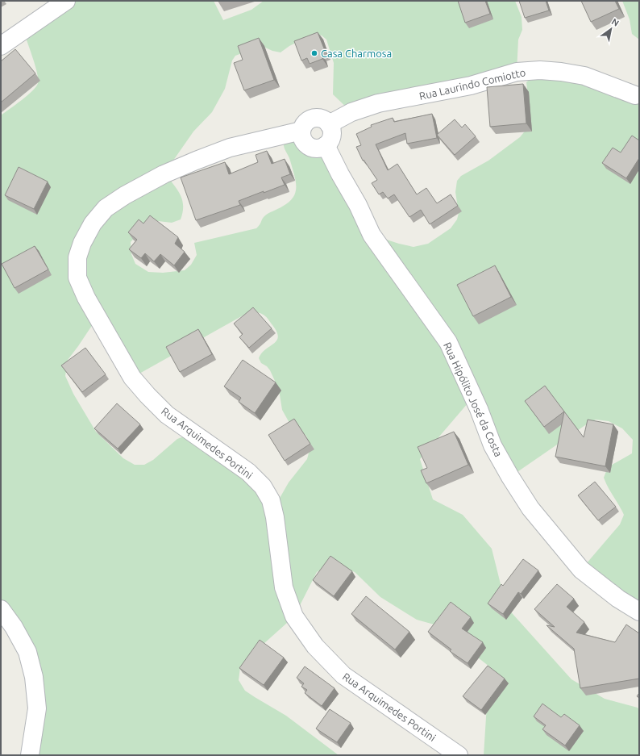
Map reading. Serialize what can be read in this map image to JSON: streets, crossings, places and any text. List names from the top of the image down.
{
  "streets": {
    "street": ["Rua Laurindo Comiotto", "Rua Hipólito José da Costa", "Rua Arquimedes Portini"]
  },
  "crossings": [
    ["Rua Laurindo Comiotto", "Rua Hipólito José da Costa"],
    ["Rua Laurindo Comiotto", "Rua Arquimedes Portini"],
    ["Rua Hipólito José da Costa", "Rua Arquimedes Portini"]
  ],
  "places": ["Casa Charmosa"],
  "north": "top right"
}
